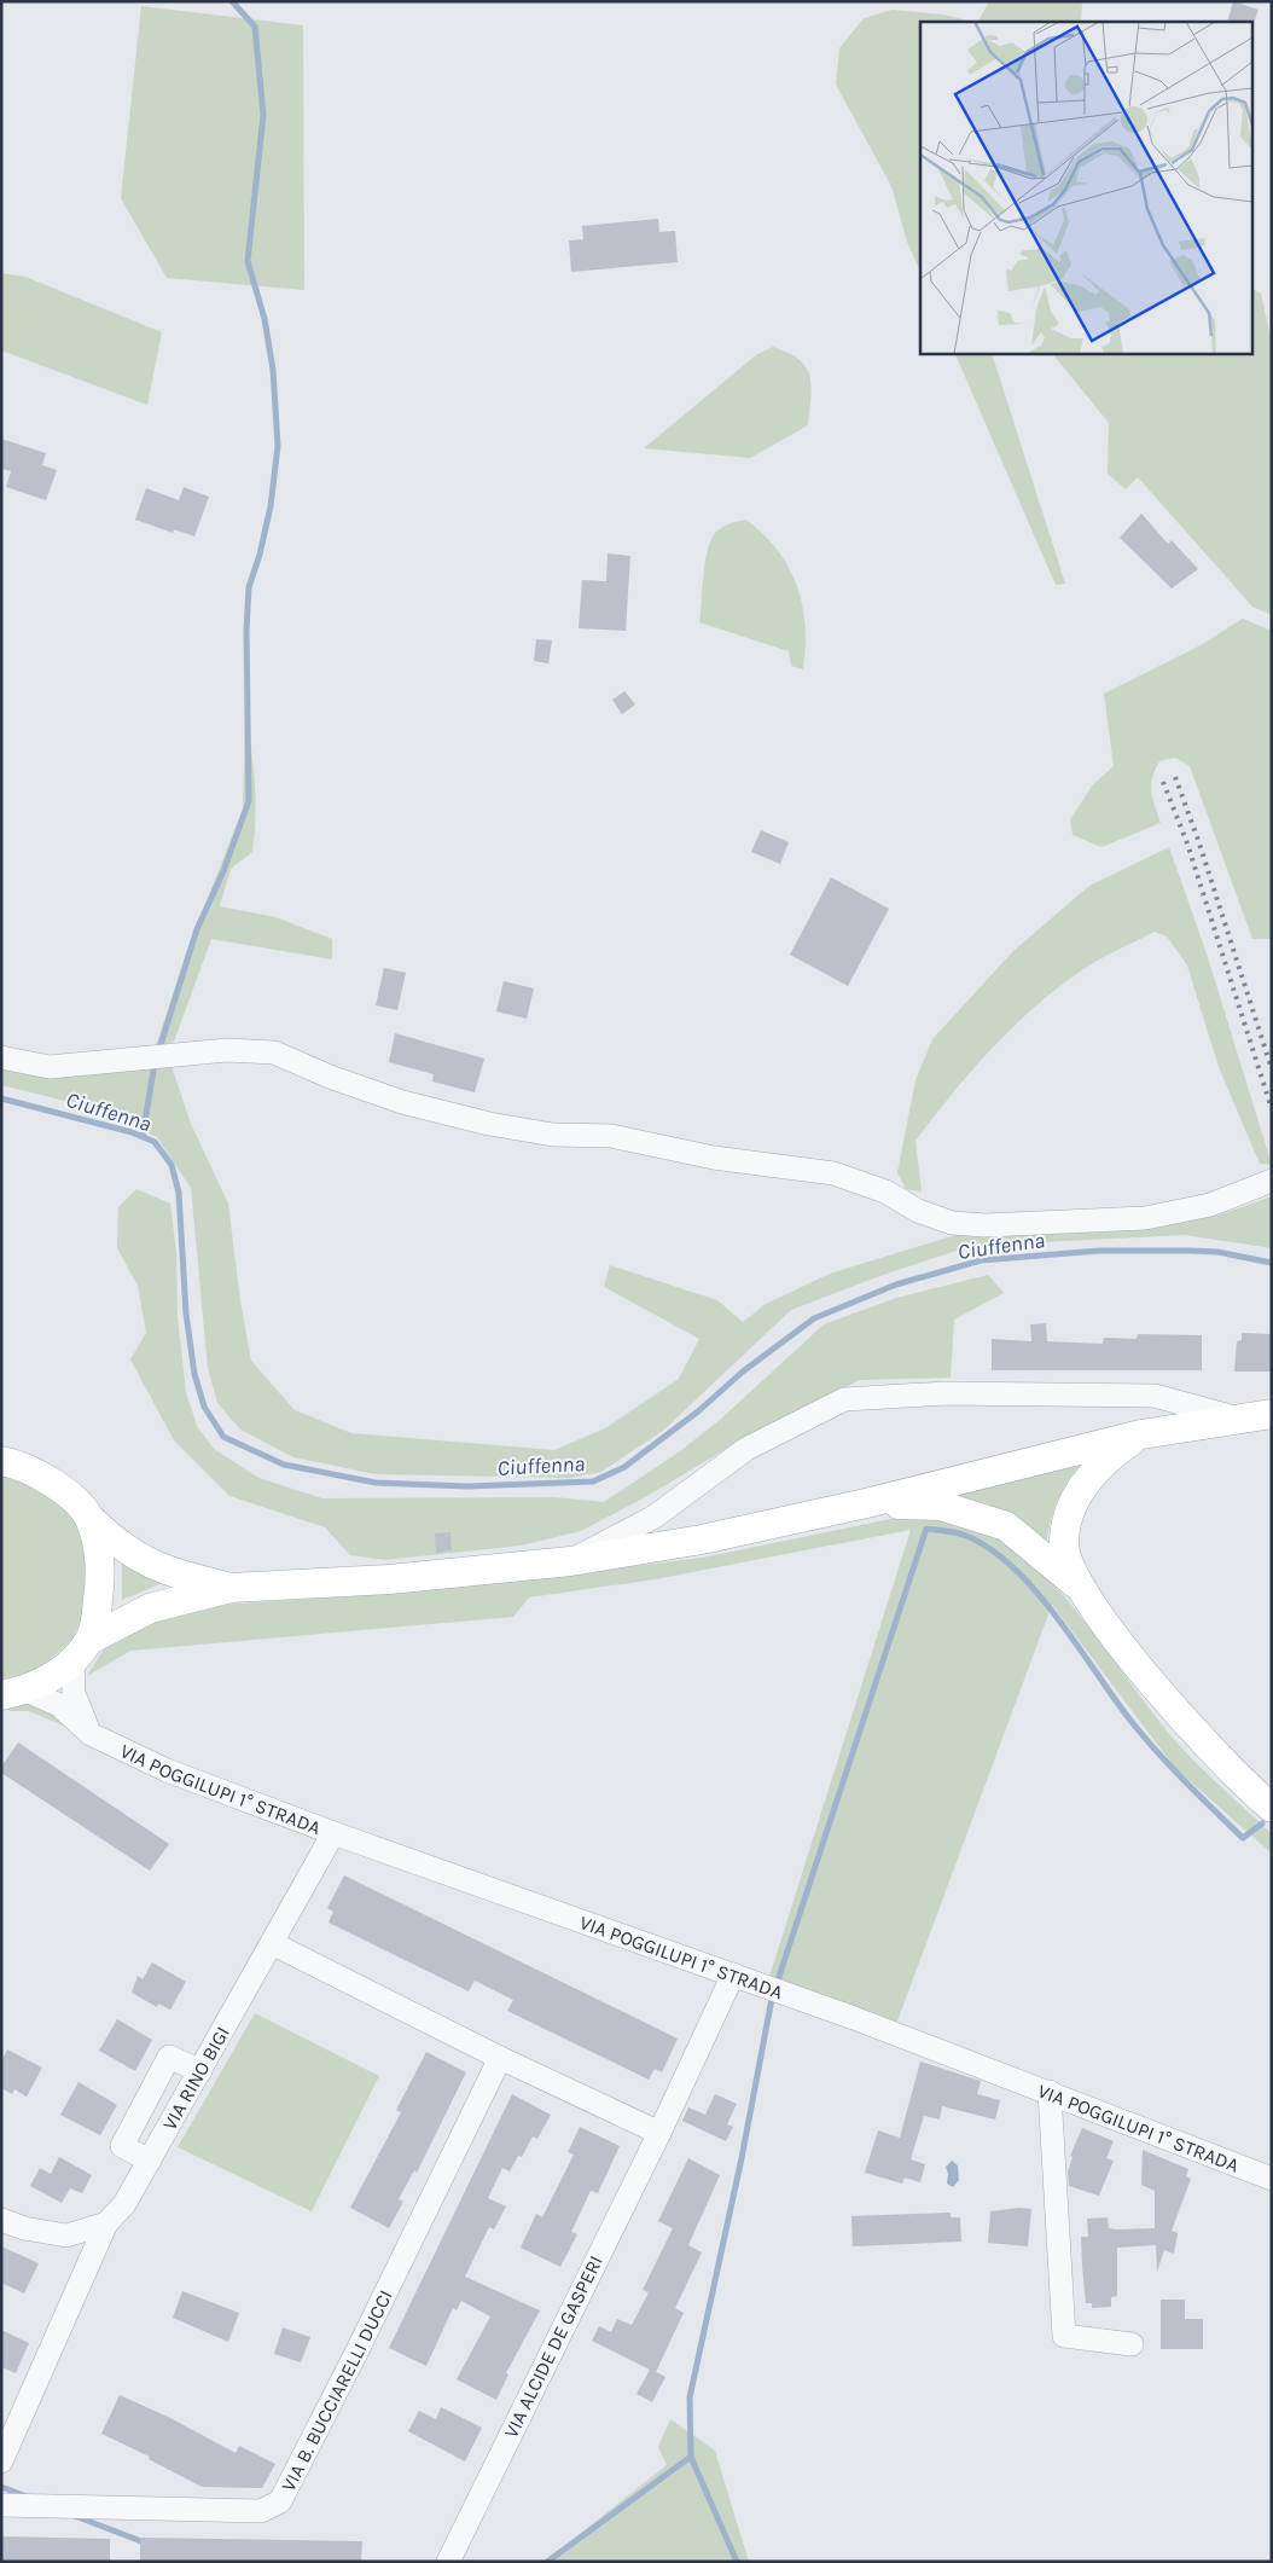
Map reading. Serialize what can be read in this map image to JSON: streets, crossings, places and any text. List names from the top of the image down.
{
  "streets": {
    "street": [
      "VIA POGGILUPI 1° STRADA",
      "VIA RINO BIGI",
      "VIA ALCIDE DE GASPERI",
      "VIA B. BUCCIARELLI DUCCI"
    ]
  },
  "crossings": [
    ["VIA POGGILUPI 1° STRADA", "VIA RINO BIGI"],
    ["VIA POGGILUPI 1° STRADA", "VIA ALCIDE DE GASPERI"]
  ],
  "water": ["Ciuffenna"]
}
